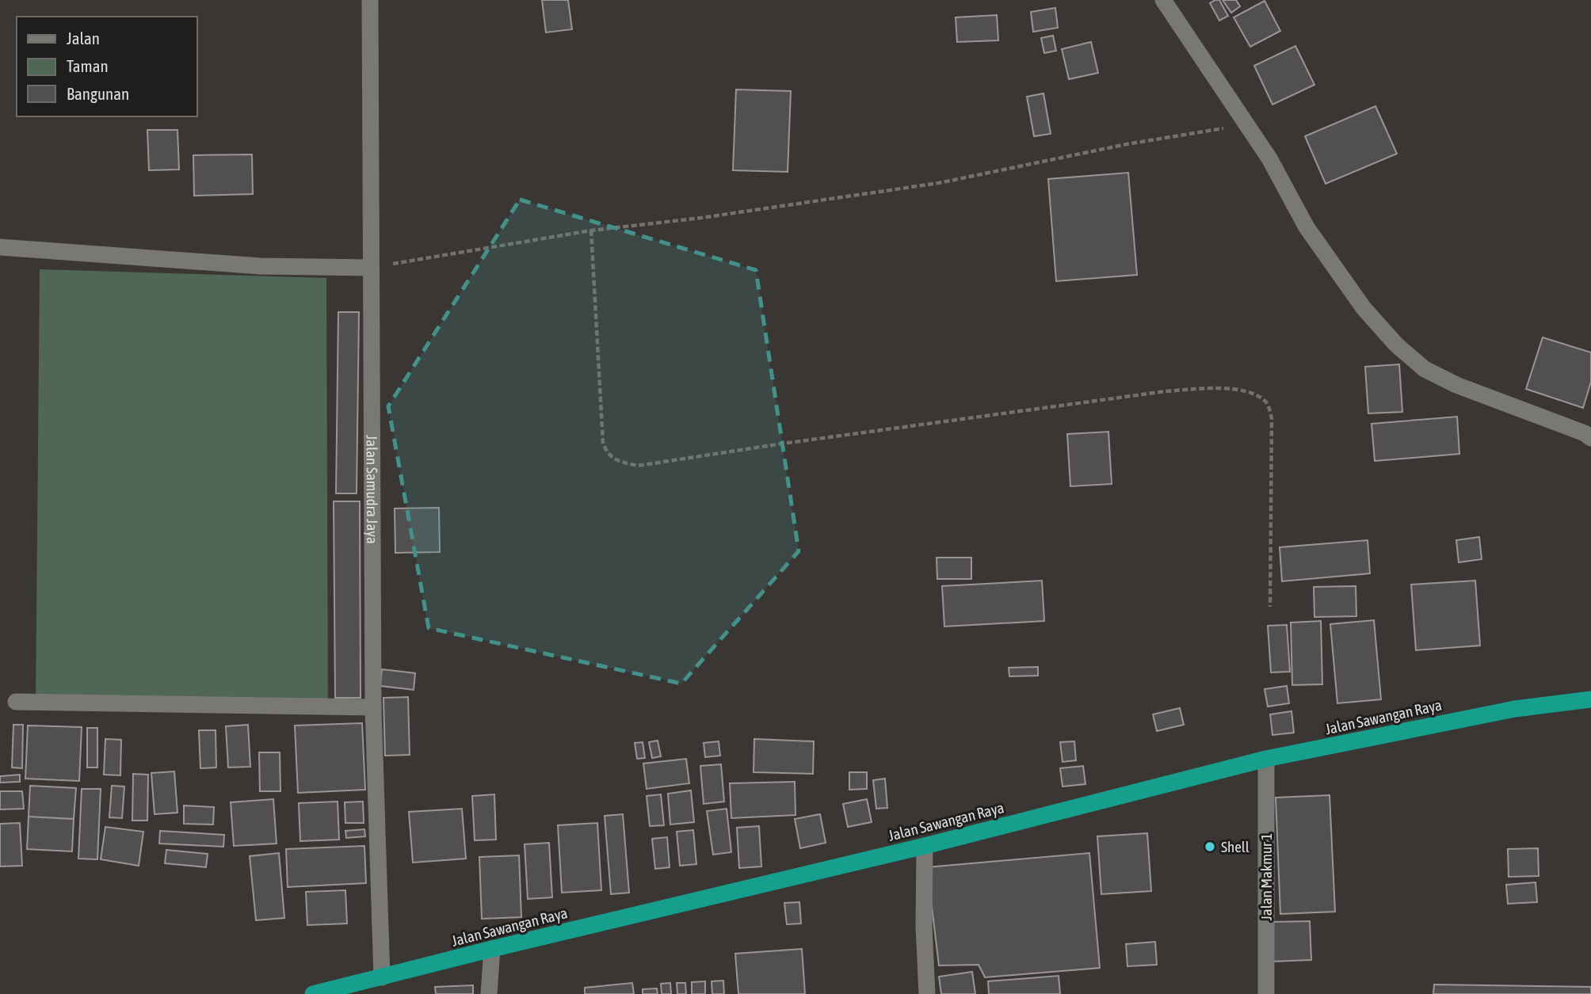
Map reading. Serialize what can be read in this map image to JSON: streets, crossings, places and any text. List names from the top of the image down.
{
  "streets": {
    "highway": ["Jalan Sawangan Raya"],
    "street": ["Jalan Samudra Jaya", "Jalan Makmur 1"]
  },
  "crossings": [
    ["Jalan Samudra Jaya", "Jalan Sawangan Raya"],
    ["Jalan Sawangan Raya", "Jalan Makmur 1"]
  ],
  "places": ["Shell"],
  "legend": ["Jalan", "Taman", "Bangunan"]
}
